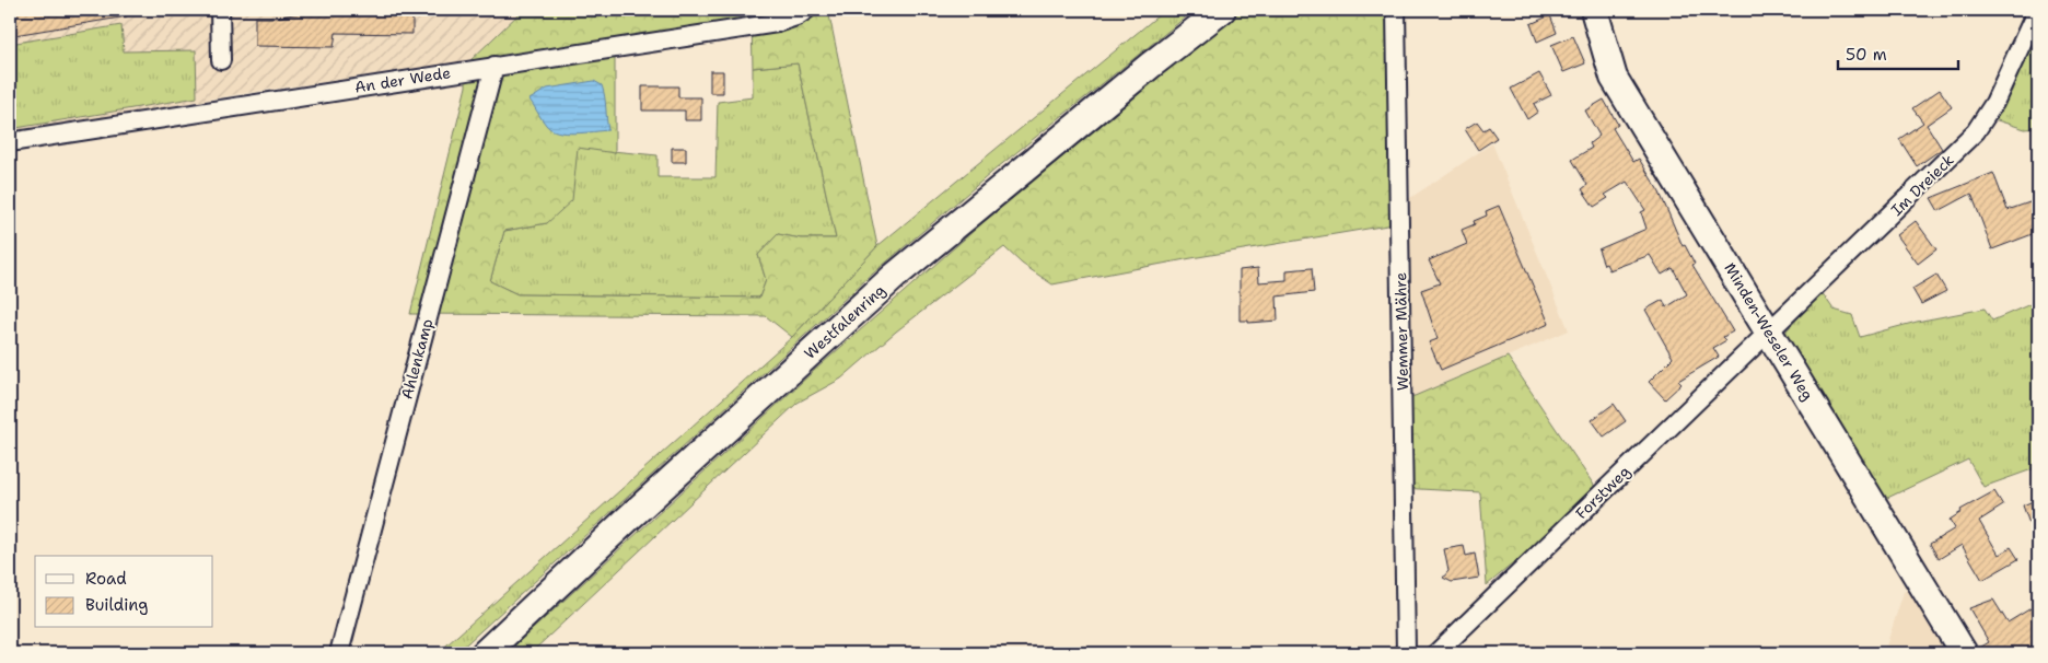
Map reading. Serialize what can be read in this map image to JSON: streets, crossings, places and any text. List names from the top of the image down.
{
  "streets": {
    "main road": ["Westfalenring", "Minden-Weseler Weg"],
    "street": [
      "An der Wede",
      "Im Dreieck",
      "Wemmer Mähre",
      "Ahlenkamp",
      "Forstweg"
    ]
  },
  "crossings": [
    ["An der Wede", "Ahlenkamp"],
    ["Im Dreieck", "Minden-Weseler Weg"],
    ["Im Dreieck", "Forstweg"],
    ["Minden-Weseler Weg", "Forstweg"]
  ],
  "legend": ["Road", "Building"],
  "scale_bar": "50 m"
}
